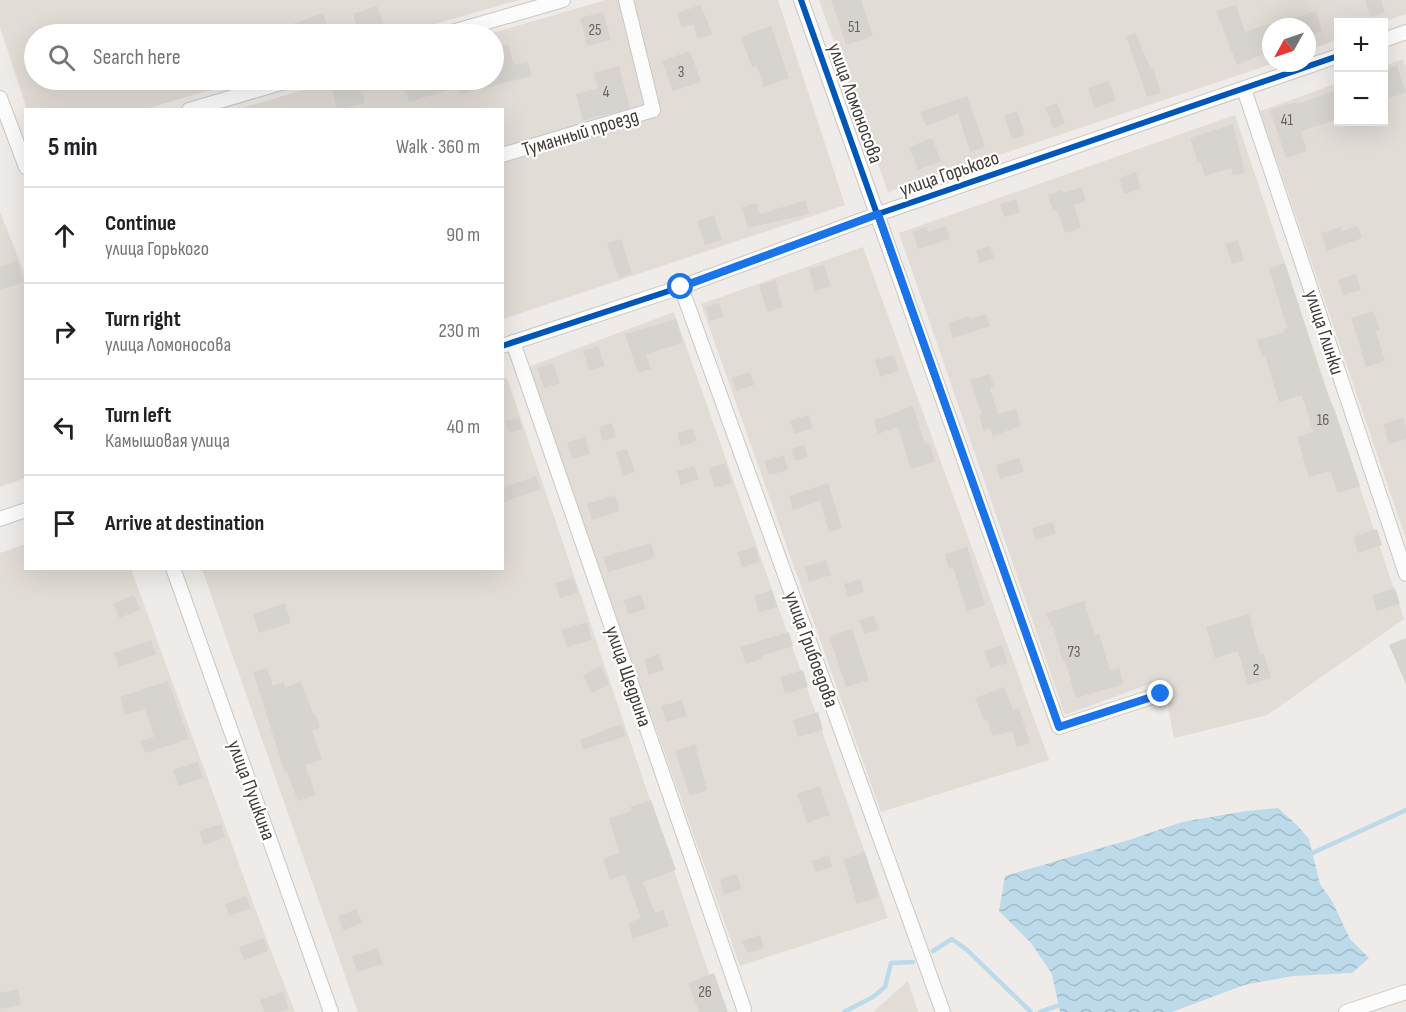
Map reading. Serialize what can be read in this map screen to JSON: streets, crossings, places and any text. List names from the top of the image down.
{
  "streets": {
    "street": [
      "улица Ломоносова",
      "Туманный проезд",
      "улица Горького",
      "улица Глинки",
      "улица Грибоедова",
      "улица Щедрина",
      "улица Пушкина"
    ]
  },
  "crossings": [
    ["улица Ломоносова", "улица Горького"],
    ["улица Горького", "улица Глинки"],
    ["улица Горького", "улица Грибоедова"],
    ["улица Горького", "улица Щедрина"]
  ],
  "house_numbers": [
    "51",
    "25",
    "3",
    "4",
    "41",
    "16",
    "73",
    "2",
    "26"
  ],
  "north": "bottom left",
  "page": {
    "map_buttons": ["+", "−"],
    "search": "Search here",
    "heading": ["5 min", "Walk · 360 m"],
    "list": [
      ["Continue", "улица Горького", "90 m"],
      ["Turn right", "улица Ломоносова", "230 m"],
      ["Turn left", "Камышовая улица", "40 m"],
      "Arrive at destination"
    ]
  }
}
